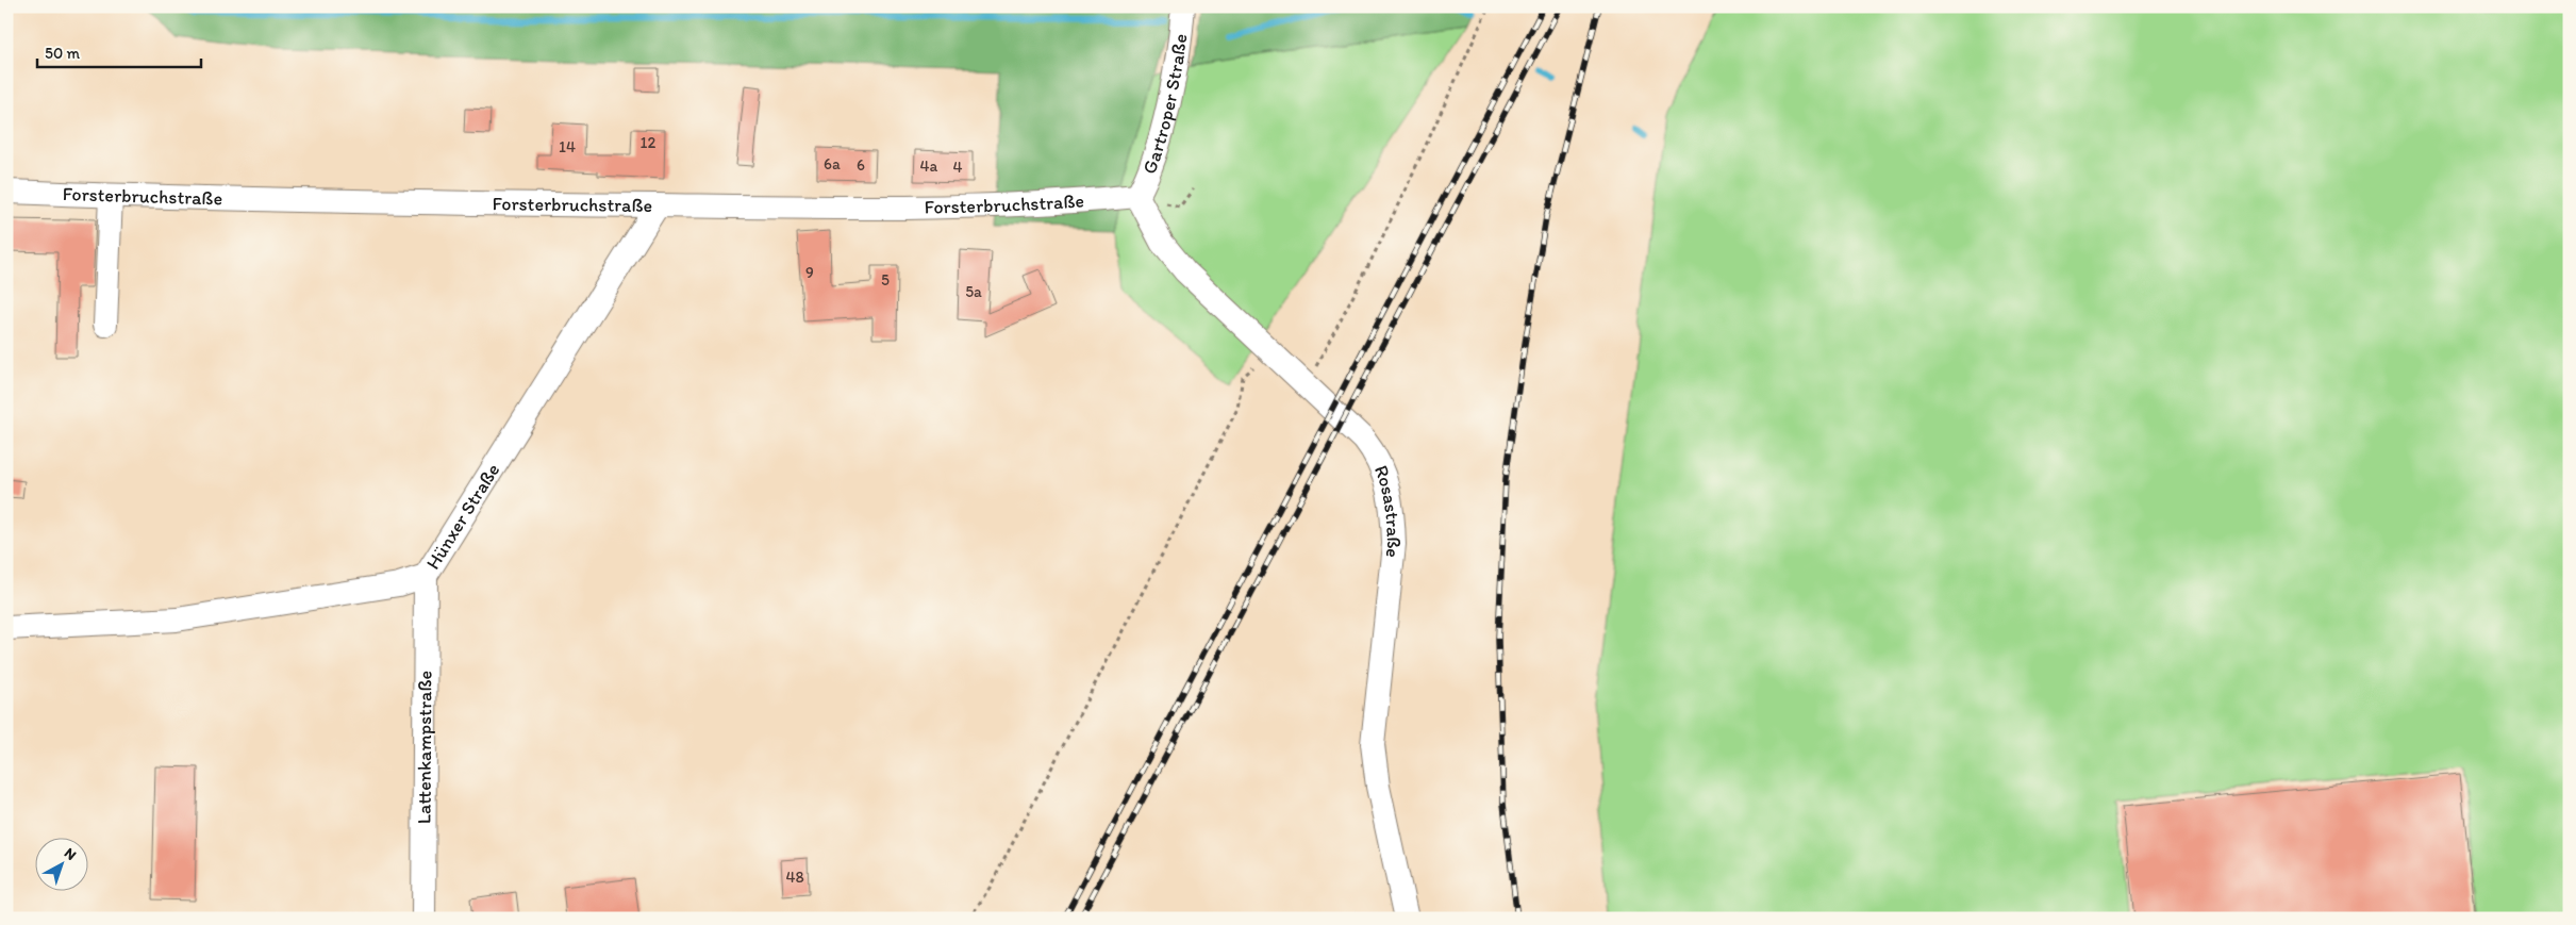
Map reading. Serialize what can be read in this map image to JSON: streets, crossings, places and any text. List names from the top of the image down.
{
  "streets": {
    "street": [
      "Gartroper Straße",
      "Forsterbruchstraße",
      "Rosastraße",
      "Hünxer Straße",
      "Lattenkampstraße"
    ]
  },
  "crossings": [
    ["Gartroper Straße", "Forsterbruchstraße"],
    ["Gartroper Straße", "Rosastraße"],
    ["Forsterbruchstraße", "Rosastraße"],
    ["Forsterbruchstraße", "Hünxer Straße"],
    ["Hünxer Straße", "Lattenkampstraße"]
  ],
  "house_numbers": [
    "12",
    "14",
    "6a",
    "6",
    "4a",
    "4",
    "9",
    "5",
    "5a",
    "48"
  ],
  "scale_bar": "50 m",
  "north": "top right"
}
